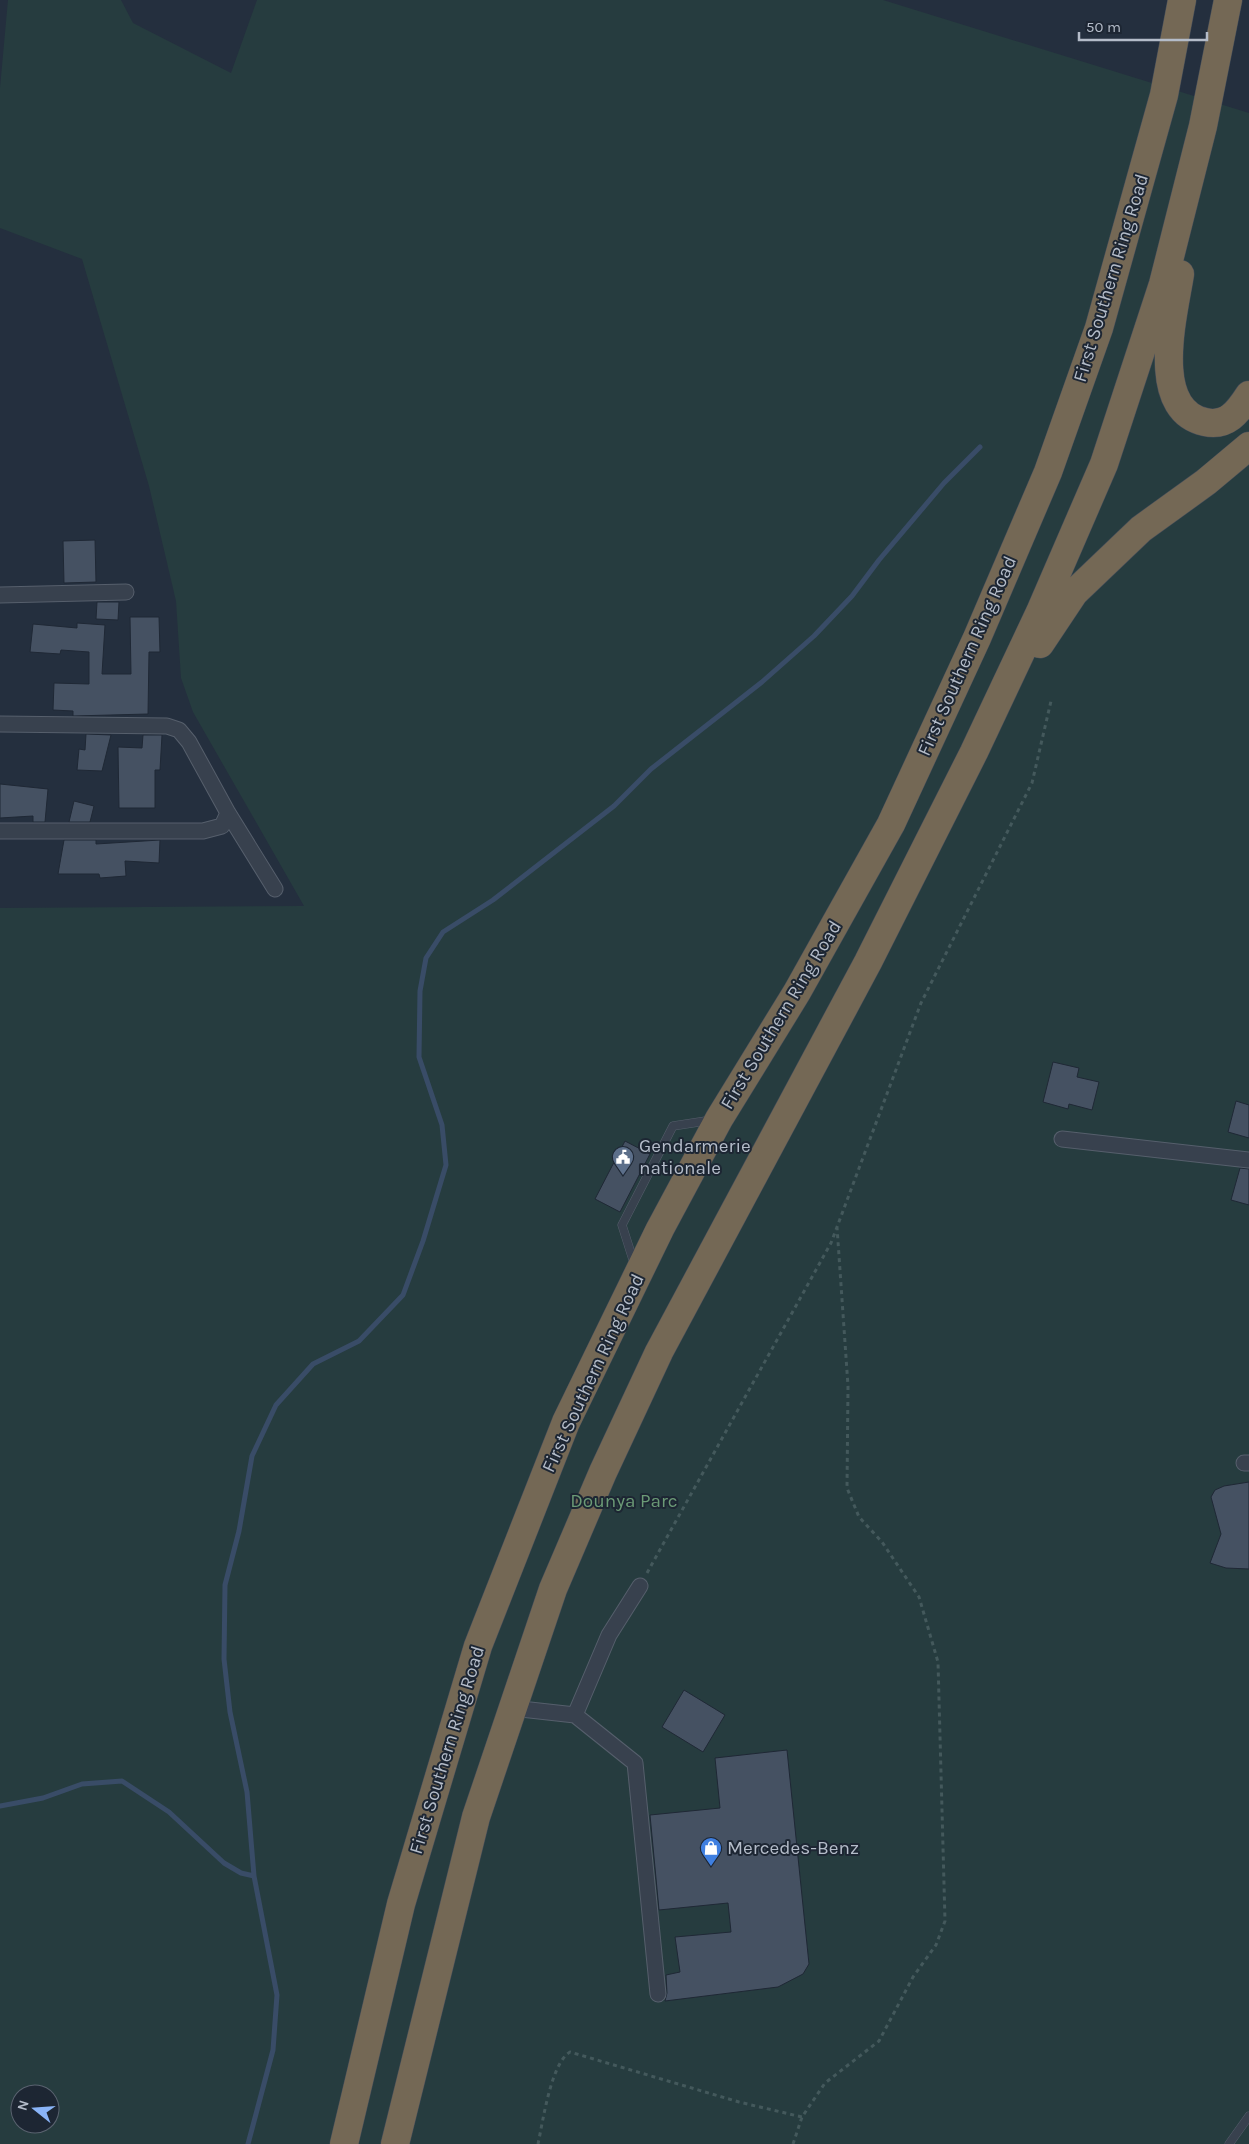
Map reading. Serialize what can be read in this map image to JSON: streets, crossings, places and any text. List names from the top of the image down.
{
  "streets": {
    "highway": ["First Southern Ring Road"]
  },
  "parks": ["Dounya Parc"],
  "places": {
    "public building": ["Gendarmerie nationale"],
    "shop": ["Mercedes-Benz"]
  },
  "scale_bar": "50 m",
  "north": "left"
}
